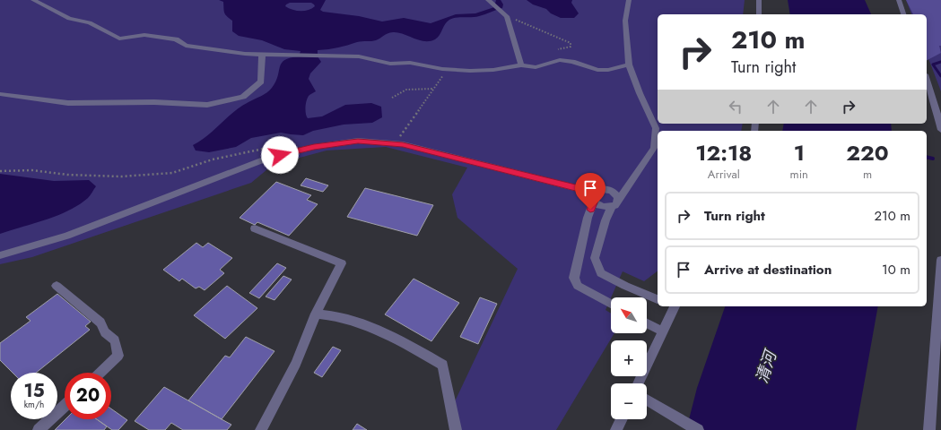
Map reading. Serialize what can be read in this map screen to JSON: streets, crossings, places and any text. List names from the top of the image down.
{
  "water": ["清河"],
  "north": "top left",
  "page": {
    "turn": ["210 m", "Turn right"],
    "eta": [
      "12:18",
      "Arrival",
      "1",
      "min",
      "220",
      "m"
    ],
    "list": [
      {
        "name": "Turn right",
        "value": "210 m"
      },
      {
        "name": "Arrive at destination",
        "value": "10 m"
      }
    ],
    "map_buttons": ["+", "−"],
    "speed": "15 km/h",
    "limit": "20"
  }
}
